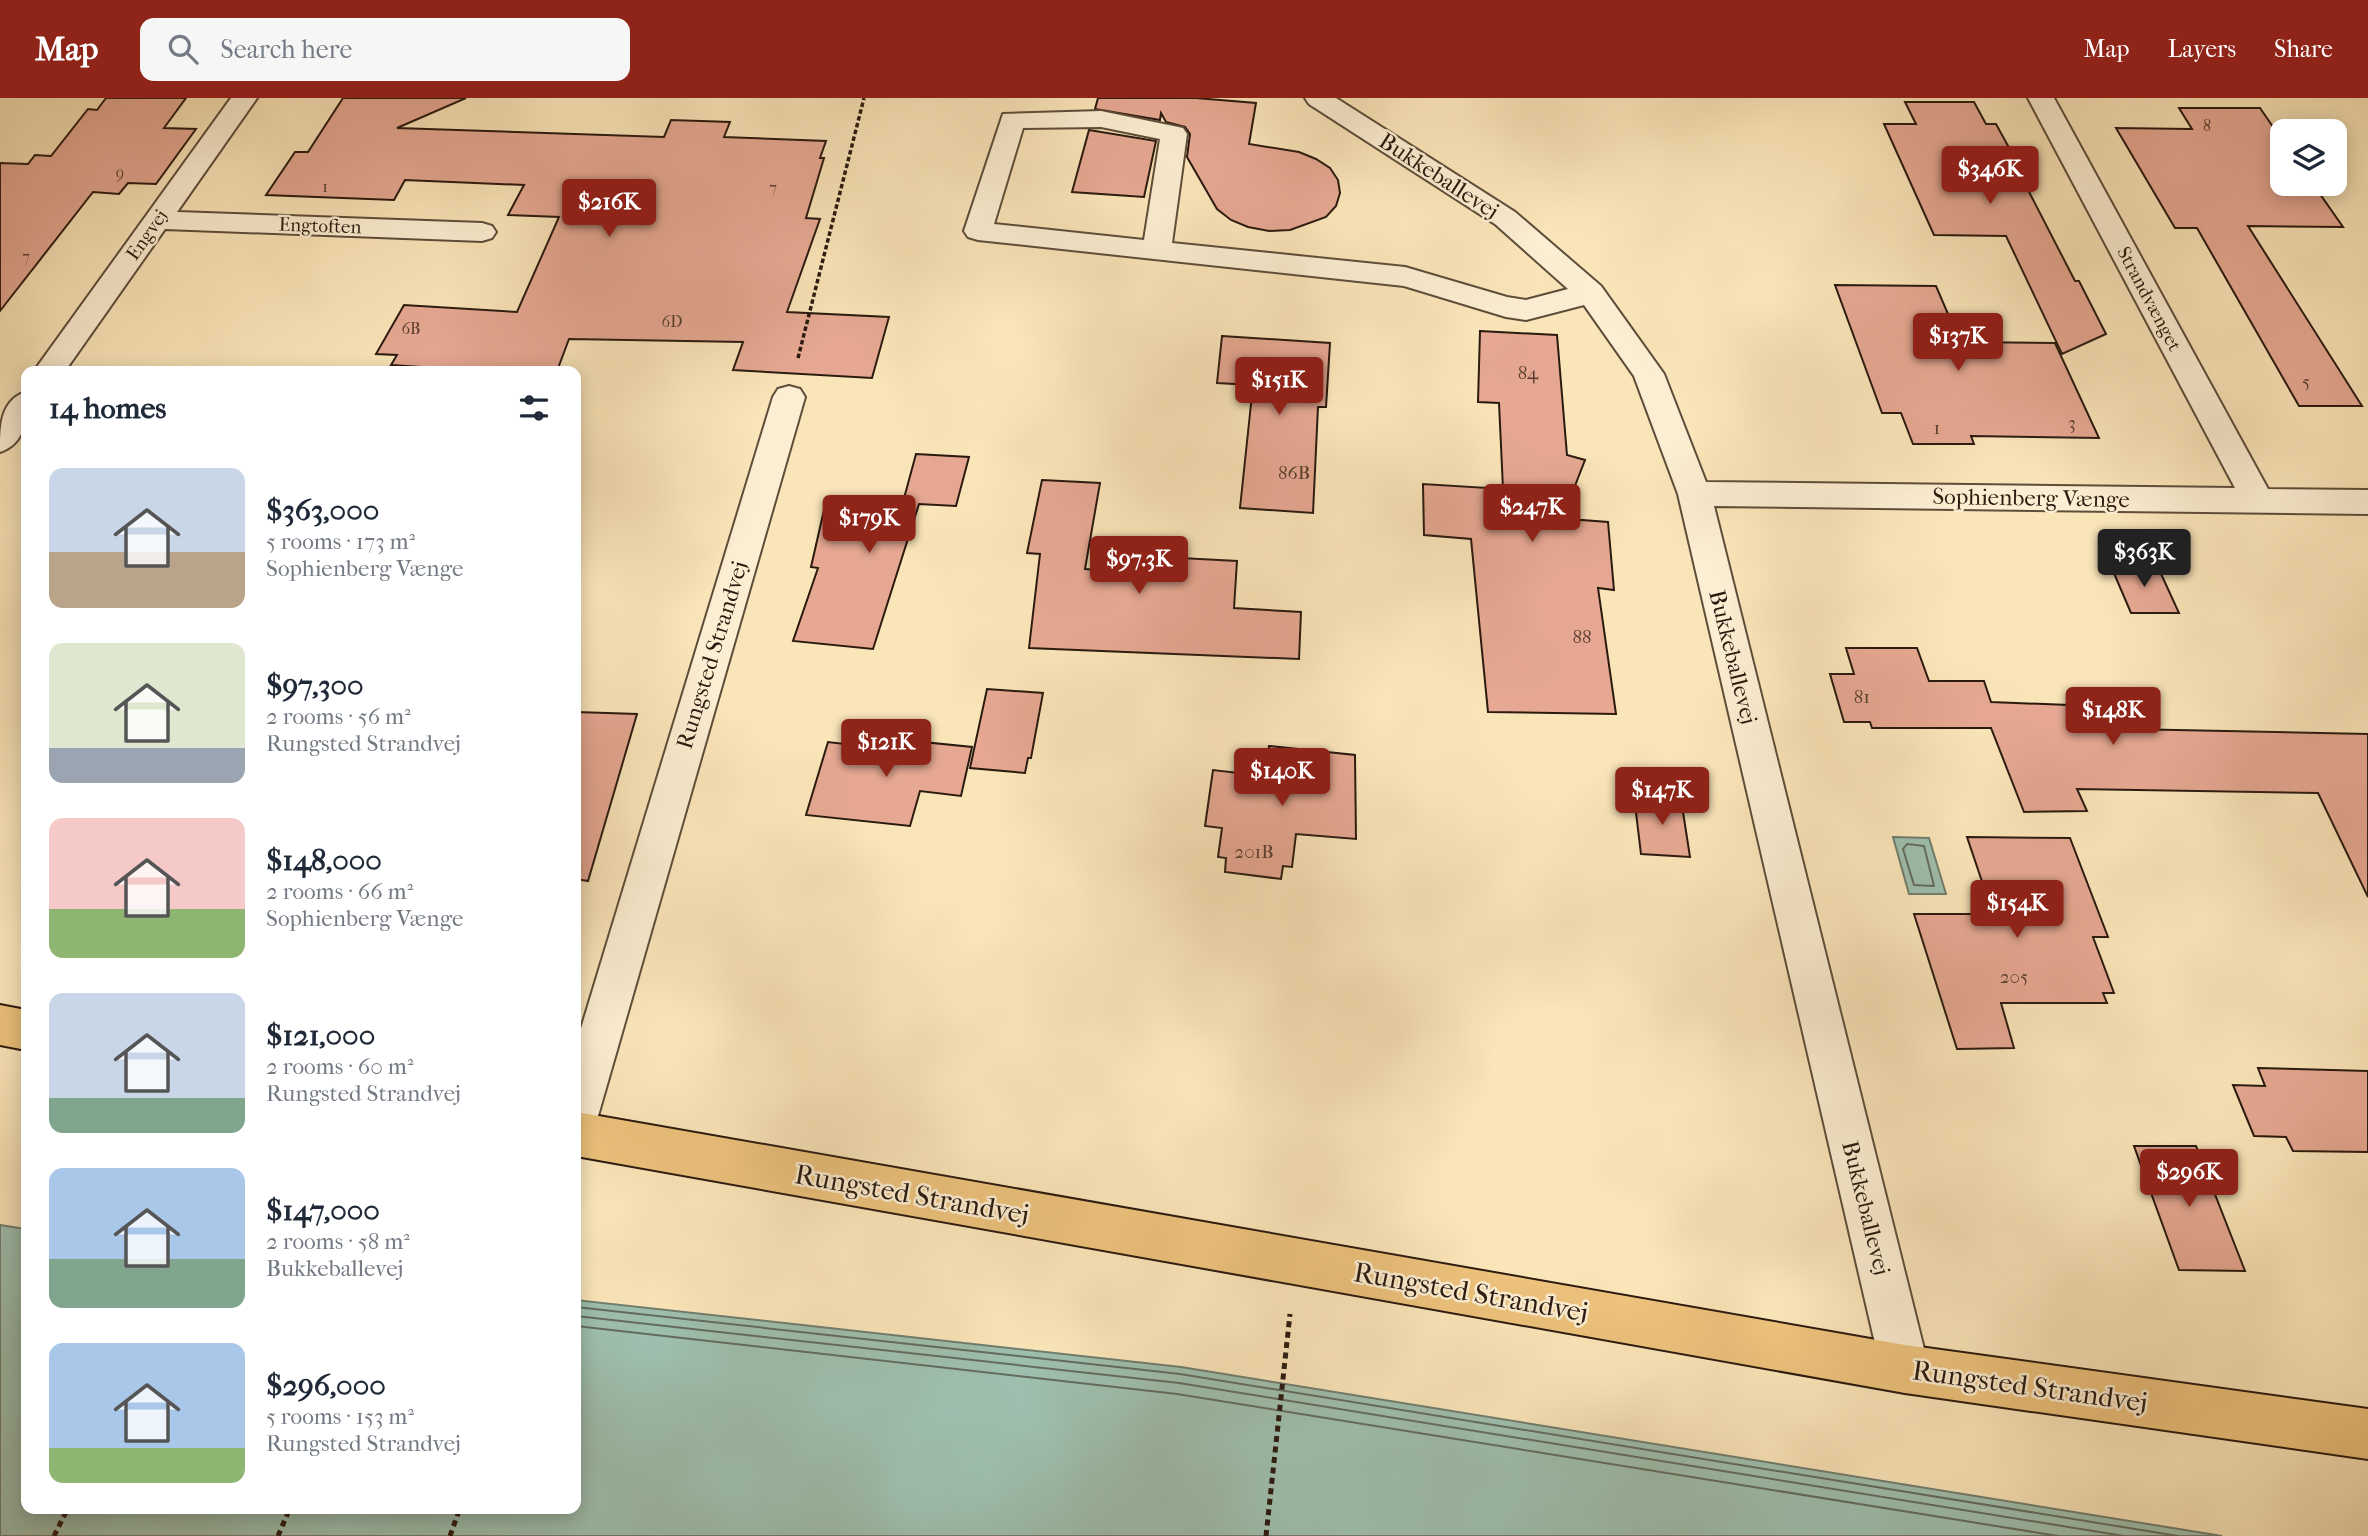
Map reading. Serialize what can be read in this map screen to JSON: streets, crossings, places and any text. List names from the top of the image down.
{
  "streets": {
    "main road": ["Rungsted Strandvej"],
    "street": [
      "Bukkeballevej",
      "Engtoften",
      "Engvej",
      "Strandvænget",
      "Sophienberg Vænge"
    ]
  },
  "crossings": [
    ["Bukkeballevej", "Sophienberg Vænge"],
    ["Bukkeballevej", "Rungsted Strandvej"],
    ["Engtoften", "Engvej"],
    ["Strandvænget", "Sophienberg Vænge"]
  ],
  "house_numbers": [
    "8",
    "9",
    "1",
    "7",
    "7",
    "6D",
    "6B",
    "84",
    "5",
    "3",
    "1",
    "86B",
    "88",
    "81",
    "201B",
    "205"
  ],
  "page": {
    "header": "Map",
    "search": "Search here",
    "nav": ["Map", "Layers", "Share"],
    "price": [
      "$346K",
      "$216K",
      "$137K",
      "$151K",
      "$247K",
      "$179K",
      "$363K",
      "$97.3K",
      "$148K",
      "$121K",
      "$140K",
      "$147K",
      "$154K",
      "$296K"
    ],
    "heading": "14 homes",
    "list": [
      {
        "name": "$363,000",
        "note": "5 rooms · 173 m² · Sophienberg Vænge"
      },
      {
        "name": "$97,300",
        "note": "2 rooms · 56 m² · Rungsted Strandvej"
      },
      {
        "name": "$148,000",
        "note": "2 rooms · 66 m² · Sophienberg Vænge"
      },
      {
        "name": "$121,000",
        "note": "2 rooms · 60 m² · Rungsted Strandvej"
      },
      {
        "name": "$147,000",
        "note": "2 rooms · 58 m² · Bukkeballevej"
      },
      {
        "name": "$296,000",
        "note": "5 rooms · 153 m² · Rungsted Strandvej"
      }
    ]
  }
}
